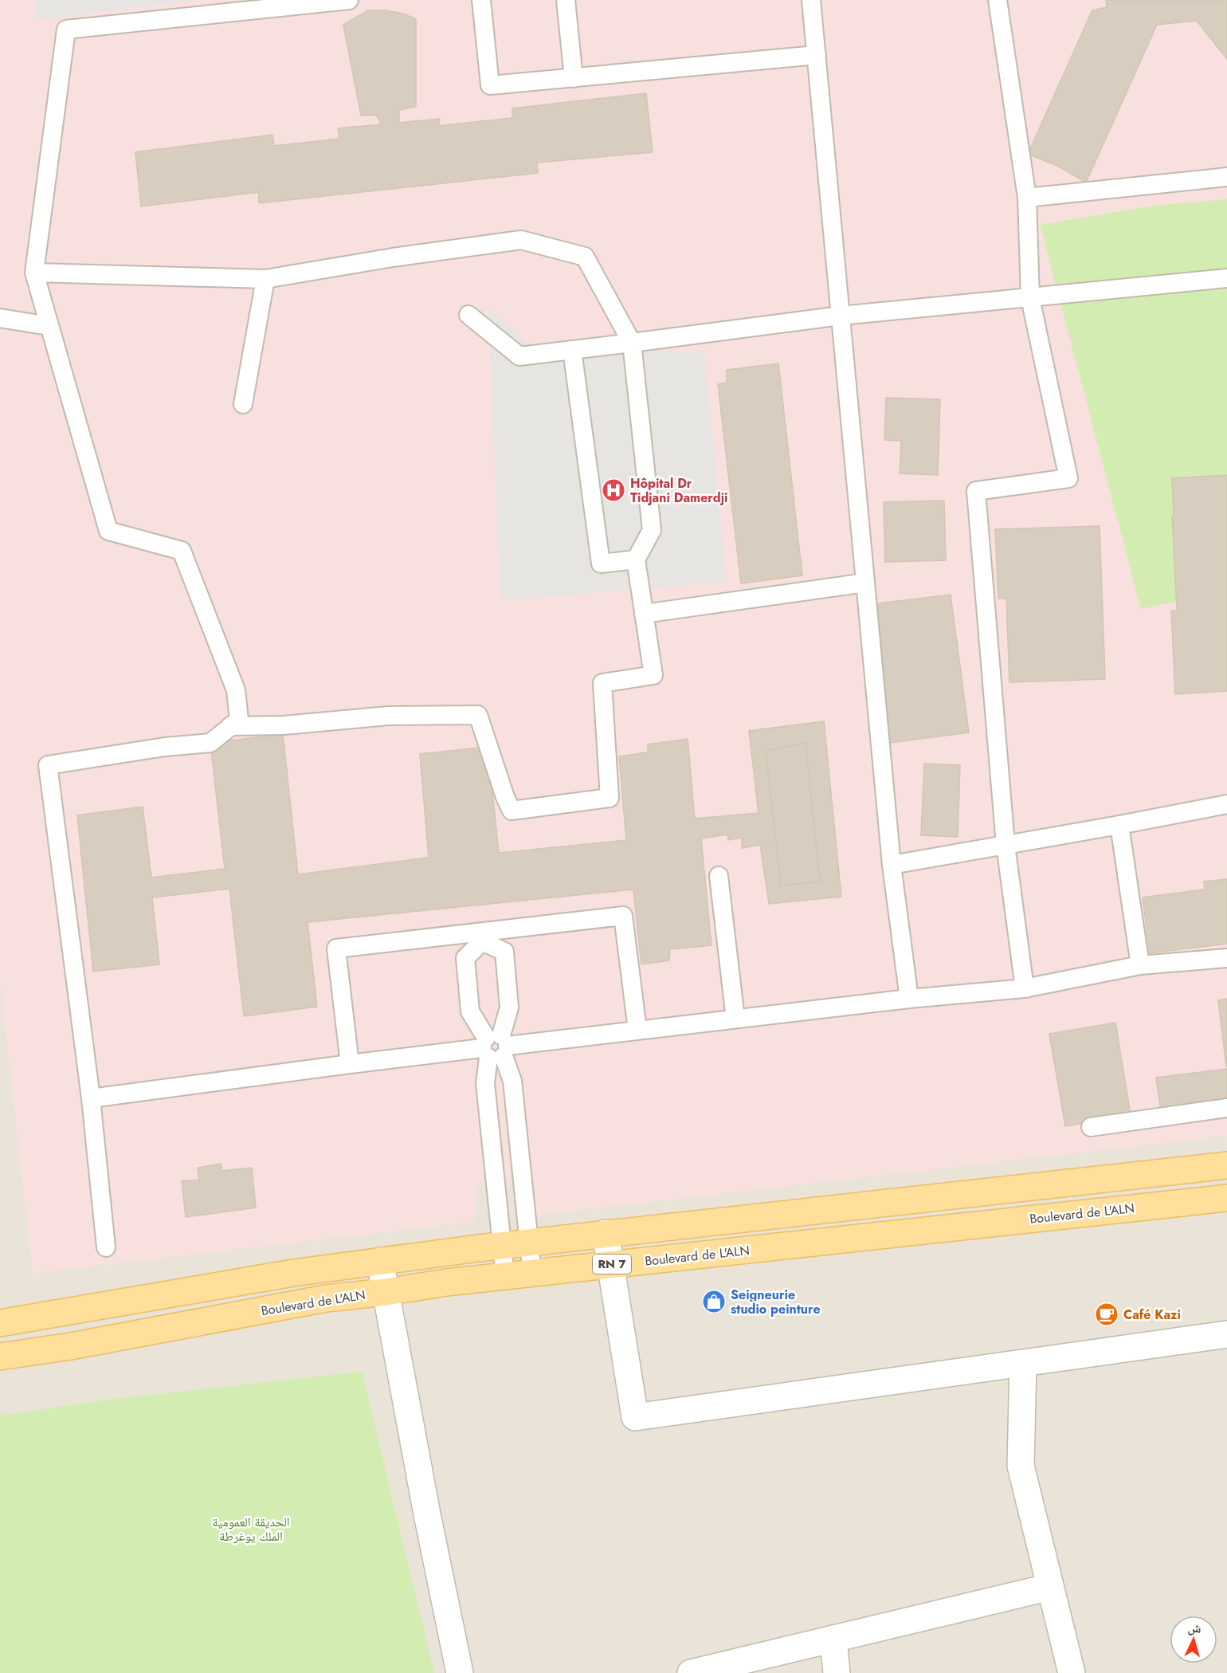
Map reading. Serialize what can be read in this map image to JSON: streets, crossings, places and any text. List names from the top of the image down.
{
  "streets": {
    "main road": ["Boulevard de L'ALN", "RN 7"]
  },
  "parks": ["الحديقة العمومية الملك يوغرطة"],
  "places": {
    "hospital": ["Hôpital Dr Tidjani Damerdji"],
    "shop": ["Seigneurie studio peinture"],
    "cafe": ["Café Kazi"]
  },
  "north": "top"
}
